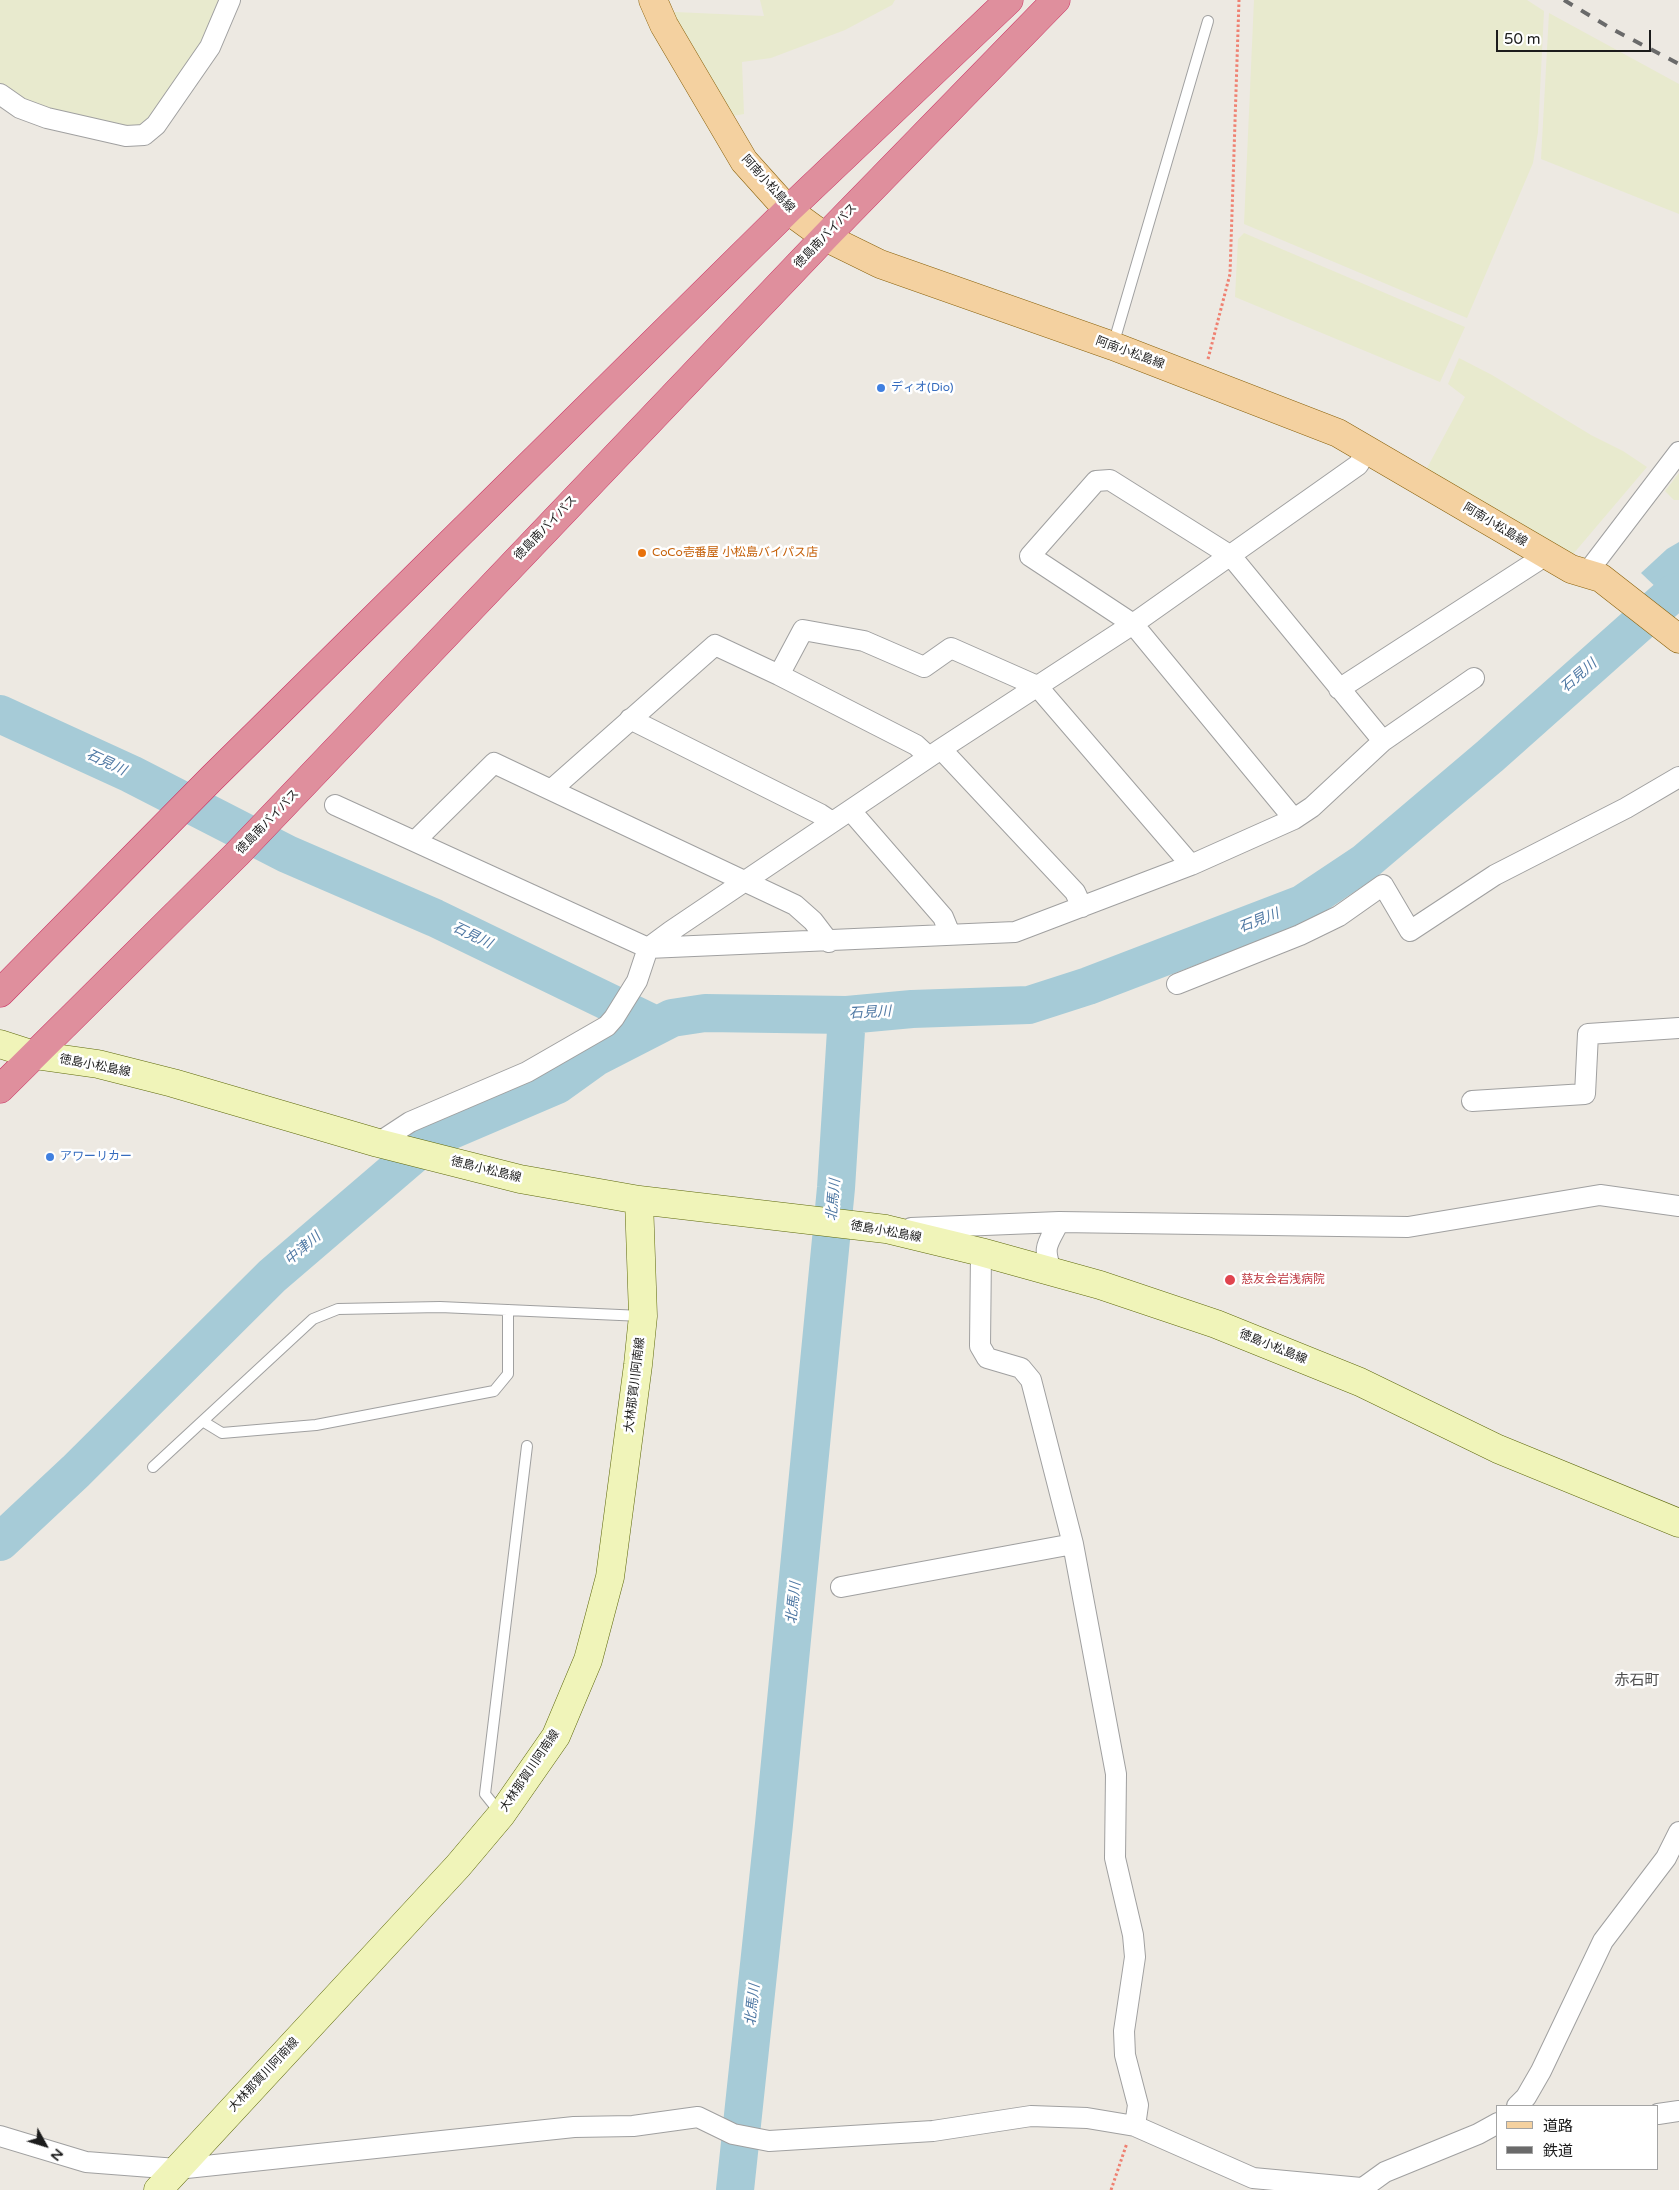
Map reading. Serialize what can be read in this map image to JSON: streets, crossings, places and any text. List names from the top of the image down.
{
  "streets": {
    "highway": ["徳島南バイパス"],
    "main road": ["阿南小松島線", "徳島小松島線", "大林那賀川阿南線"]
  },
  "crossings": [
    ["阿南小松島線", "徳島南バイパス"],
    ["徳島南バイパス", "徳島小松島線"],
    ["徳島小松島線", "大林那賀川阿南線"]
  ],
  "districts": ["赤石町"],
  "water": ["石見川", "北馬川", "中津川"],
  "places": [
    "ディオ(Dio)",
    "CoCo壱番屋 小松島バイパス店",
    "アワーリカー",
    "慈友会岩浅病院"
  ],
  "legend": ["道路", "鉄道"],
  "scale_bar": "50 m",
  "north": "bottom right"
}
